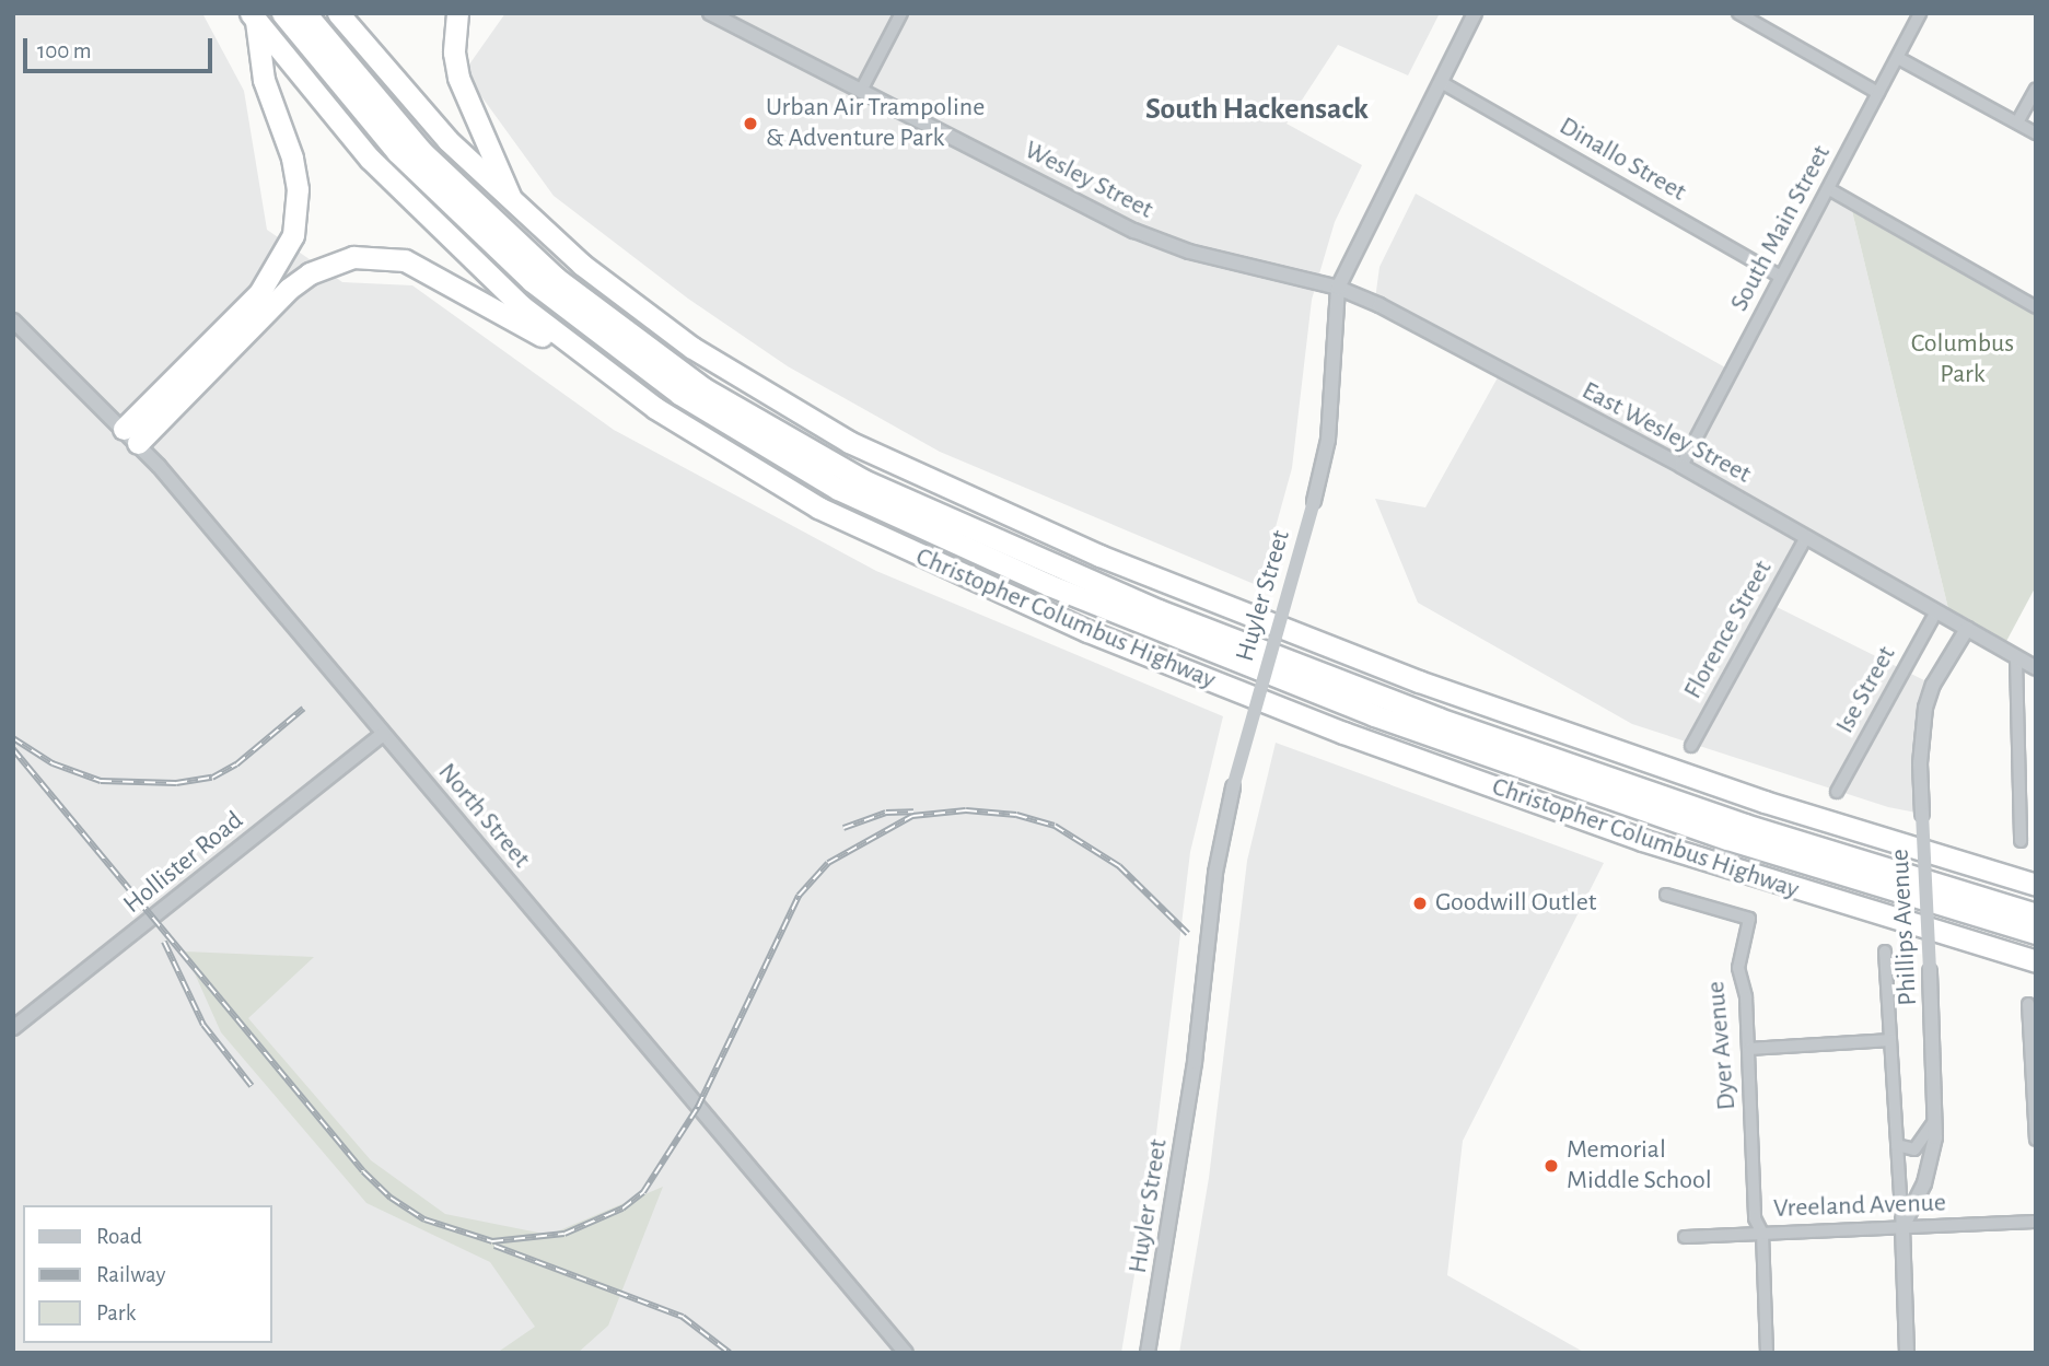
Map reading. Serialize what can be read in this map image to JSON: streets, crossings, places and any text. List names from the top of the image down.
{
  "streets": {
    "highway": ["Christopher Columbus Highway"],
    "street": [
      "Dinallo Street",
      "Wesley Street",
      "South Main Street",
      "East Wesley Street",
      "Huyler Street",
      "Florence Street",
      "Ise Street",
      "North Street",
      "Hollister Road",
      "Phillips Avenue",
      "Dyer Avenue",
      "Vreeland Avenue"
    ]
  },
  "crossings": [
    ["Dinallo Street", "South Main Street"],
    ["Dinallo Street", "Huyler Street"],
    ["Wesley Street", "East Wesley Street"],
    ["Wesley Street", "Huyler Street"],
    ["South Main Street", "East Wesley Street"],
    ["East Wesley Street", "Huyler Street"],
    ["East Wesley Street", "Florence Street"],
    ["East Wesley Street", "Ise Street"],
    ["East Wesley Street", "Phillips Avenue"],
    ["North Street", "Hollister Road"],
    ["Phillips Avenue", "Vreeland Avenue"],
    ["Dyer Avenue", "Vreeland Avenue"]
  ],
  "districts": ["South Hackensack"],
  "parks": ["Columbus Park"],
  "places": ["Urban Air Trampoline & Adventure Park", "Goodwill Outlet", "Memorial Middle School"],
  "legend": ["Road", "Railway", "Park"],
  "scale_bar": "100 m"
}
